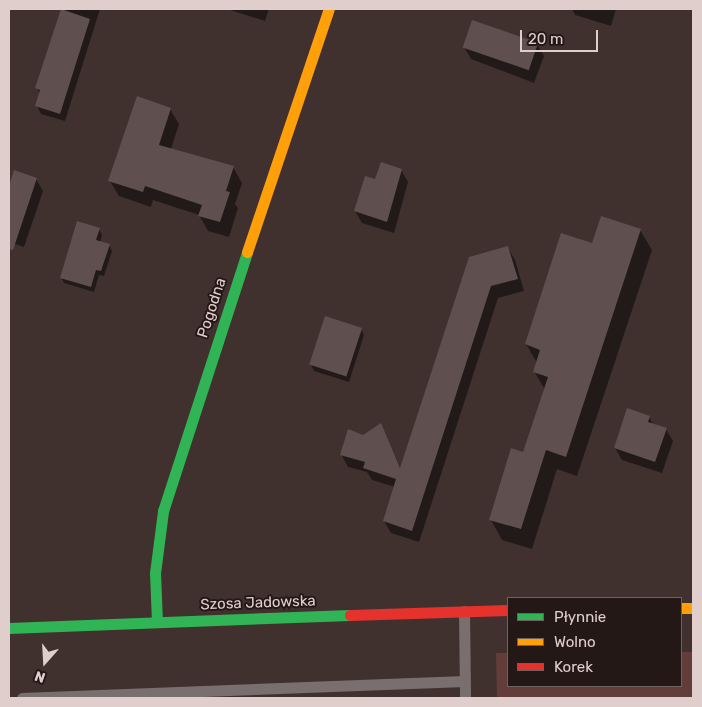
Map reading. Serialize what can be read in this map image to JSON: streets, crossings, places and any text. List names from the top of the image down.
{
  "streets": {
    "street": ["Pogodna", "Szosa Jadowska"]
  },
  "crossings": [
    ["Pogodna", "Szosa Jadowska"]
  ],
  "legend": ["Płynnie", "Wolno", "Korek"],
  "scale_bar": "20 m",
  "north": "bottom"
}
